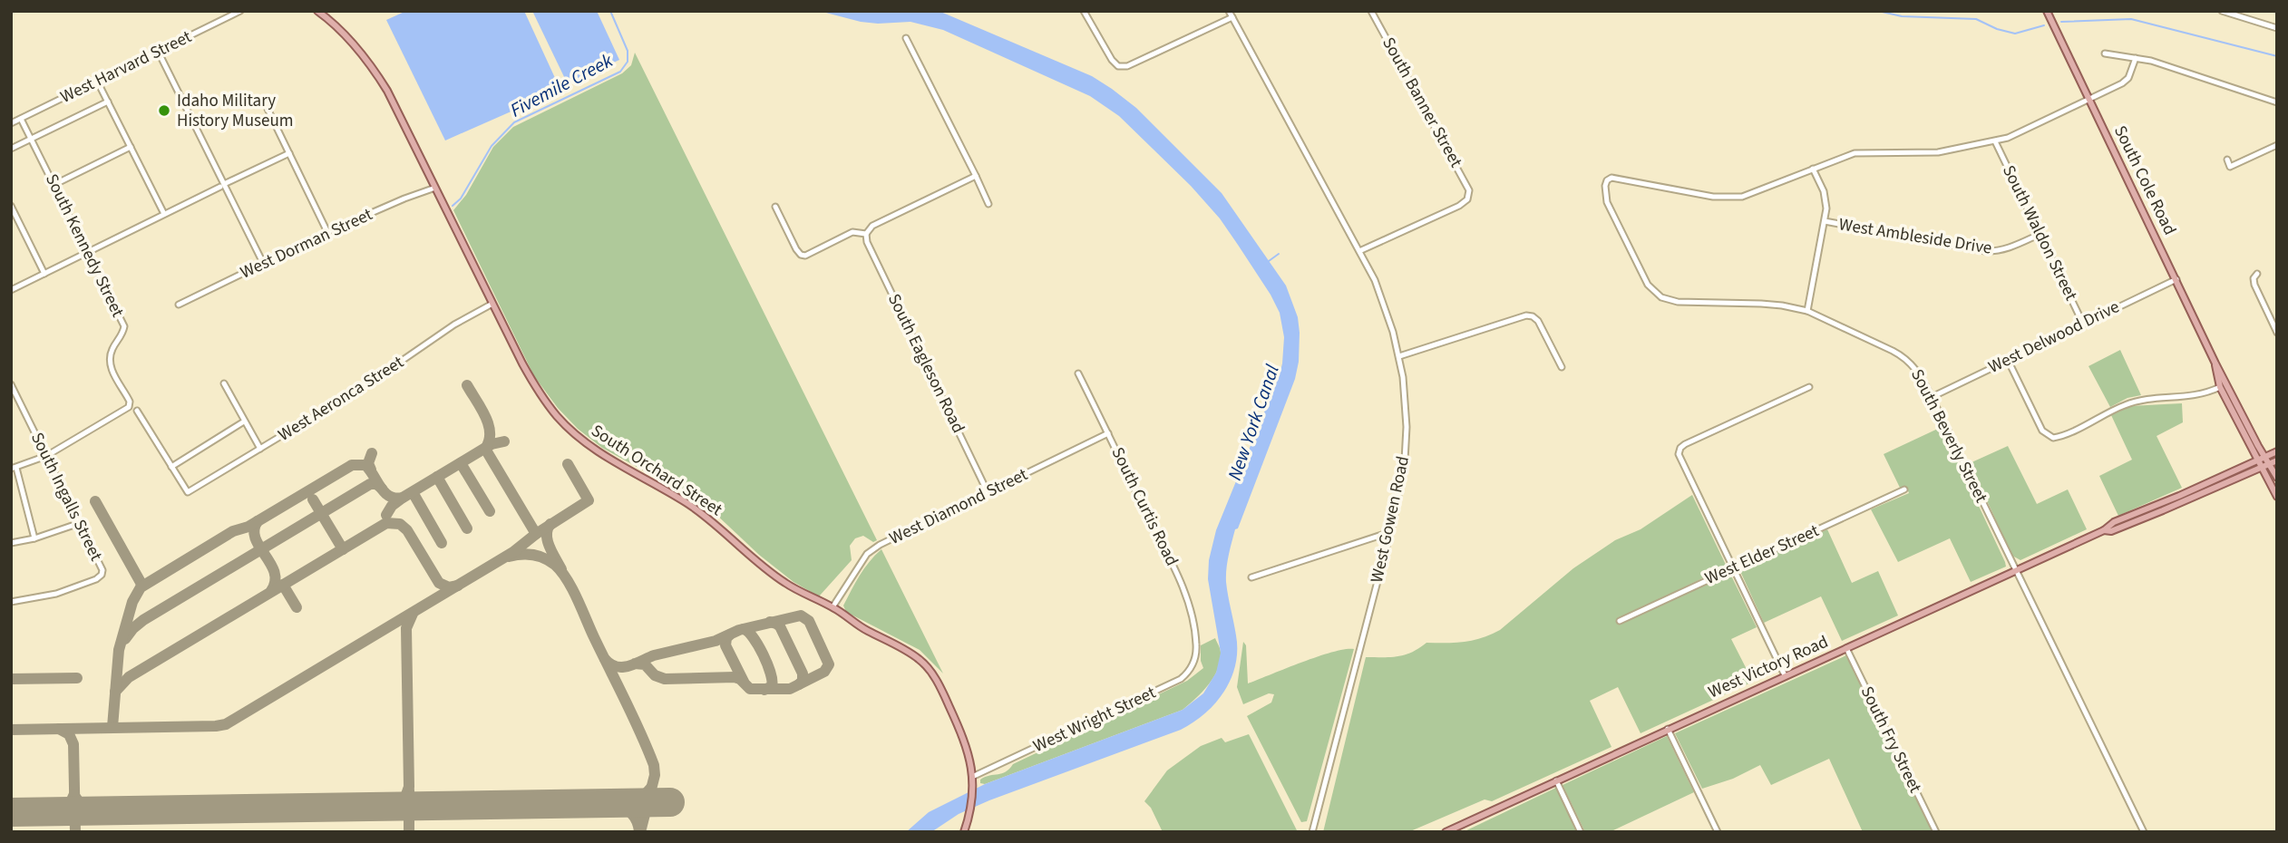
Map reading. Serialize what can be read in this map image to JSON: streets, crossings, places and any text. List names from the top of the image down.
{
  "streets": {
    "main road": ["South Cole Road", "South Orchard Street", "West Victory Road"],
    "street": [
      "West Harvard Street",
      "South Banner Street",
      "South Waldon Street",
      "West Ambleside Drive",
      "West Dorman Street",
      "South Kennedy Street",
      "West Delwood Drive",
      "South Eagleson Road",
      "West Aeronca Street",
      "South Beverly Street",
      "South Ingalls Street",
      "West Diamond Street",
      "South Curtis Road",
      "West Gowen Road",
      "West Elder Street",
      "West Wright Street",
      "South Fry Street"
    ]
  },
  "crossings": [
    ["West Harvard Street", "South Kennedy Street"],
    ["South Banner Street", "West Gowen Road"],
    ["South Cole Road", "West Delwood Drive"],
    ["South Cole Road", "West Victory Road"],
    ["South Waldon Street", "West Ambleside Drive"],
    ["South Waldon Street", "West Delwood Drive"],
    ["West Dorman Street", "South Orchard Street"],
    ["South Kennedy Street", "South Ingalls Street"],
    ["West Delwood Drive", "South Beverly Street"],
    ["South Eagleson Road", "West Diamond Street"],
    ["West Aeronca Street", "South Orchard Street"],
    ["South Beverly Street", "West Victory Road"],
    ["South Orchard Street", "West Diamond Street"],
    ["South Orchard Street", "West Wright Street"],
    ["West Diamond Street", "South Curtis Road"],
    ["South Curtis Road", "West Wright Street"],
    ["West Victory Road", "South Fry Street"]
  ],
  "water": ["Fivemile Creek", "New York Canal"],
  "places": ["Idaho Military History Museum"]
}
